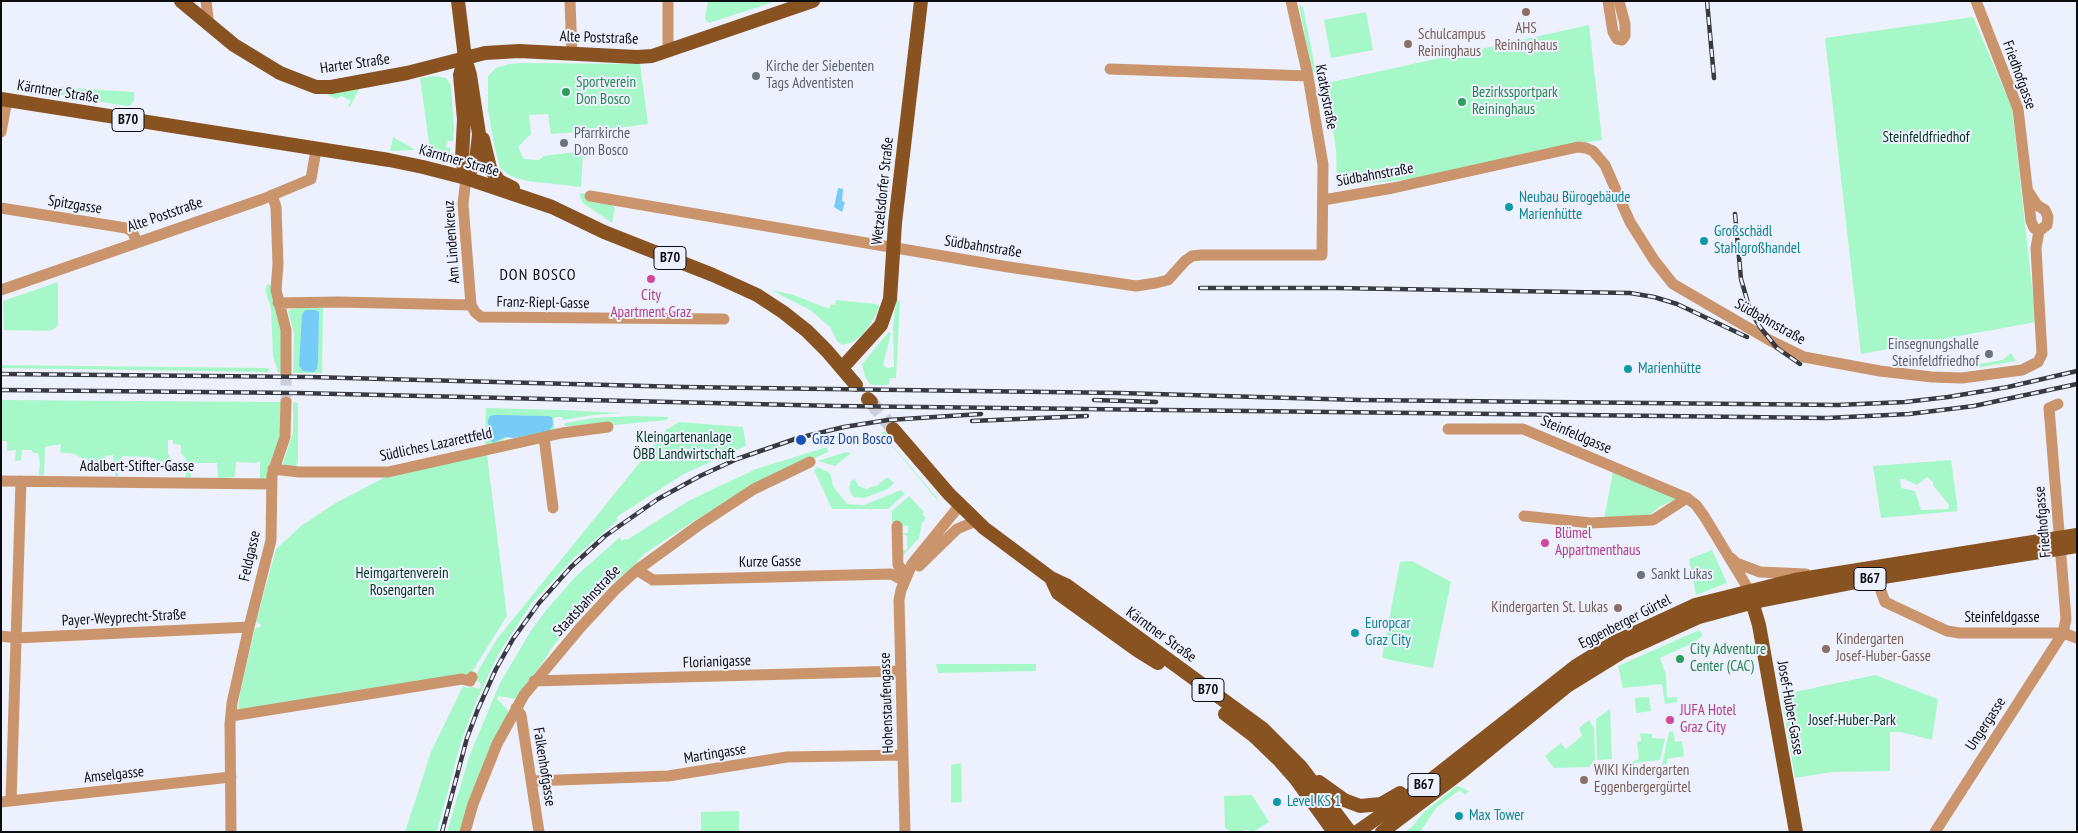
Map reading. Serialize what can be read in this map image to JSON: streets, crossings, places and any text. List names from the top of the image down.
{
  "streets": {
    "main road": [
      "Alte Poststraße",
      "Harter Straße",
      "Kärntner Straße",
      "B70",
      "Wetzelsdorfer Straße",
      "B67",
      "Eggenberger Gürtel",
      "Josef-Huber-Gasse"
    ],
    "street": [
      "Friedhofgasse",
      "Kratkystraße",
      "Südbahnstraße",
      "Spitzgasse",
      "Am Lindenkreuz",
      "Franz-Riepl-Gasse",
      "Steinfeldgasse",
      "Südliches Lazarettfeld",
      "Adalbert-Stifter-Gasse",
      "Feldgasse",
      "Kurze Gasse",
      "Staatsbahnstraße",
      "Payer-Weyprecht-Straße",
      "Florianigasse",
      "Hohenstaufengasse",
      "Ungergasse",
      "Martingasse",
      "Falkenhofgasse",
      "Amselgasse"
    ]
  },
  "crossings": [
    ["Alte Poststraße", "Harter Straße"],
    ["Alte Poststraße", "Kärntner Straße"],
    ["Alte Poststraße", "Spitzgasse"],
    ["Friedhofgasse", "Südbahnstraße"],
    ["Friedhofgasse", "Steinfeldgasse"],
    ["Friedhofgasse", "Eggenberger Gürtel"],
    ["Friedhofgasse", "Ungergasse"],
    ["Kärntner Straße", "Wetzelsdorfer Straße"],
    ["Kärntner Straße", "Am Lindenkreuz"],
    ["Kärntner Straße", "Hohenstaufengasse"],
    ["Kratkystraße", "Südbahnstraße"],
    ["Südbahnstraße", "Wetzelsdorfer Straße"],
    ["Am Lindenkreuz", "Franz-Riepl-Gasse"],
    ["Steinfeldgasse", "Eggenberger Gürtel"],
    ["Steinfeldgasse", "Josef-Huber-Gasse"],
    ["Steinfeldgasse", "Ungergasse"],
    ["Südliches Lazarettfeld", "Feldgasse"],
    ["Adalbert-Stifter-Gasse", "Feldgasse"],
    ["Feldgasse", "Payer-Weyprecht-Straße"],
    ["Feldgasse", "Amselgasse"],
    ["Kurze Gasse", "Staatsbahnstraße"],
    ["Kurze Gasse", "Hohenstaufengasse"],
    ["Staatsbahnstraße", "Florianigasse"],
    ["Staatsbahnstraße", "Falkenhofgasse"],
    ["Eggenberger Gürtel", "Josef-Huber-Gasse"],
    ["Florianigasse", "Hohenstaufengasse"],
    ["Hohenstaufengasse", "Martingasse"],
    ["Martingasse", "Falkenhofgasse"]
  ],
  "districts": ["DON BOSCO"],
  "parks": [
    "Steinfeldfriedhof",
    "Kleingartenanlage ÖBB Landwirtschaft",
    "Heimgartenverein Rosengarten",
    "Josef-Huber-Park"
  ],
  "places": [
    "AHS Reininghaus",
    "Schulcampus Reininghaus",
    "Kirche der Siebenten Tags Adventisten",
    "Sportverein Don Bosco",
    "Bezirkssportpark Reininghaus",
    "Pfarrkirche Don Bosco",
    "Neubau Bürogebäude Marienhütte",
    "Großschädl Stahlgroßhandel",
    "City Apartment Graz",
    "Einsegnungshalle Steinfeldfriedhof",
    "Marienhütte",
    "Graz Don Bosco",
    "Blümel Appartmenthaus",
    "Sankt Lukas",
    "Kindergarten St. Lukas",
    "Europcar Graz City",
    "Kindergarten Josef-Huber-Gasse",
    "City Adventure Center (CAC)",
    "JUFA Hotel Graz City",
    "WIKI Kindergarten Eggenbergergürtel",
    "Level KS 1",
    "Max Tower"
  ]
}
